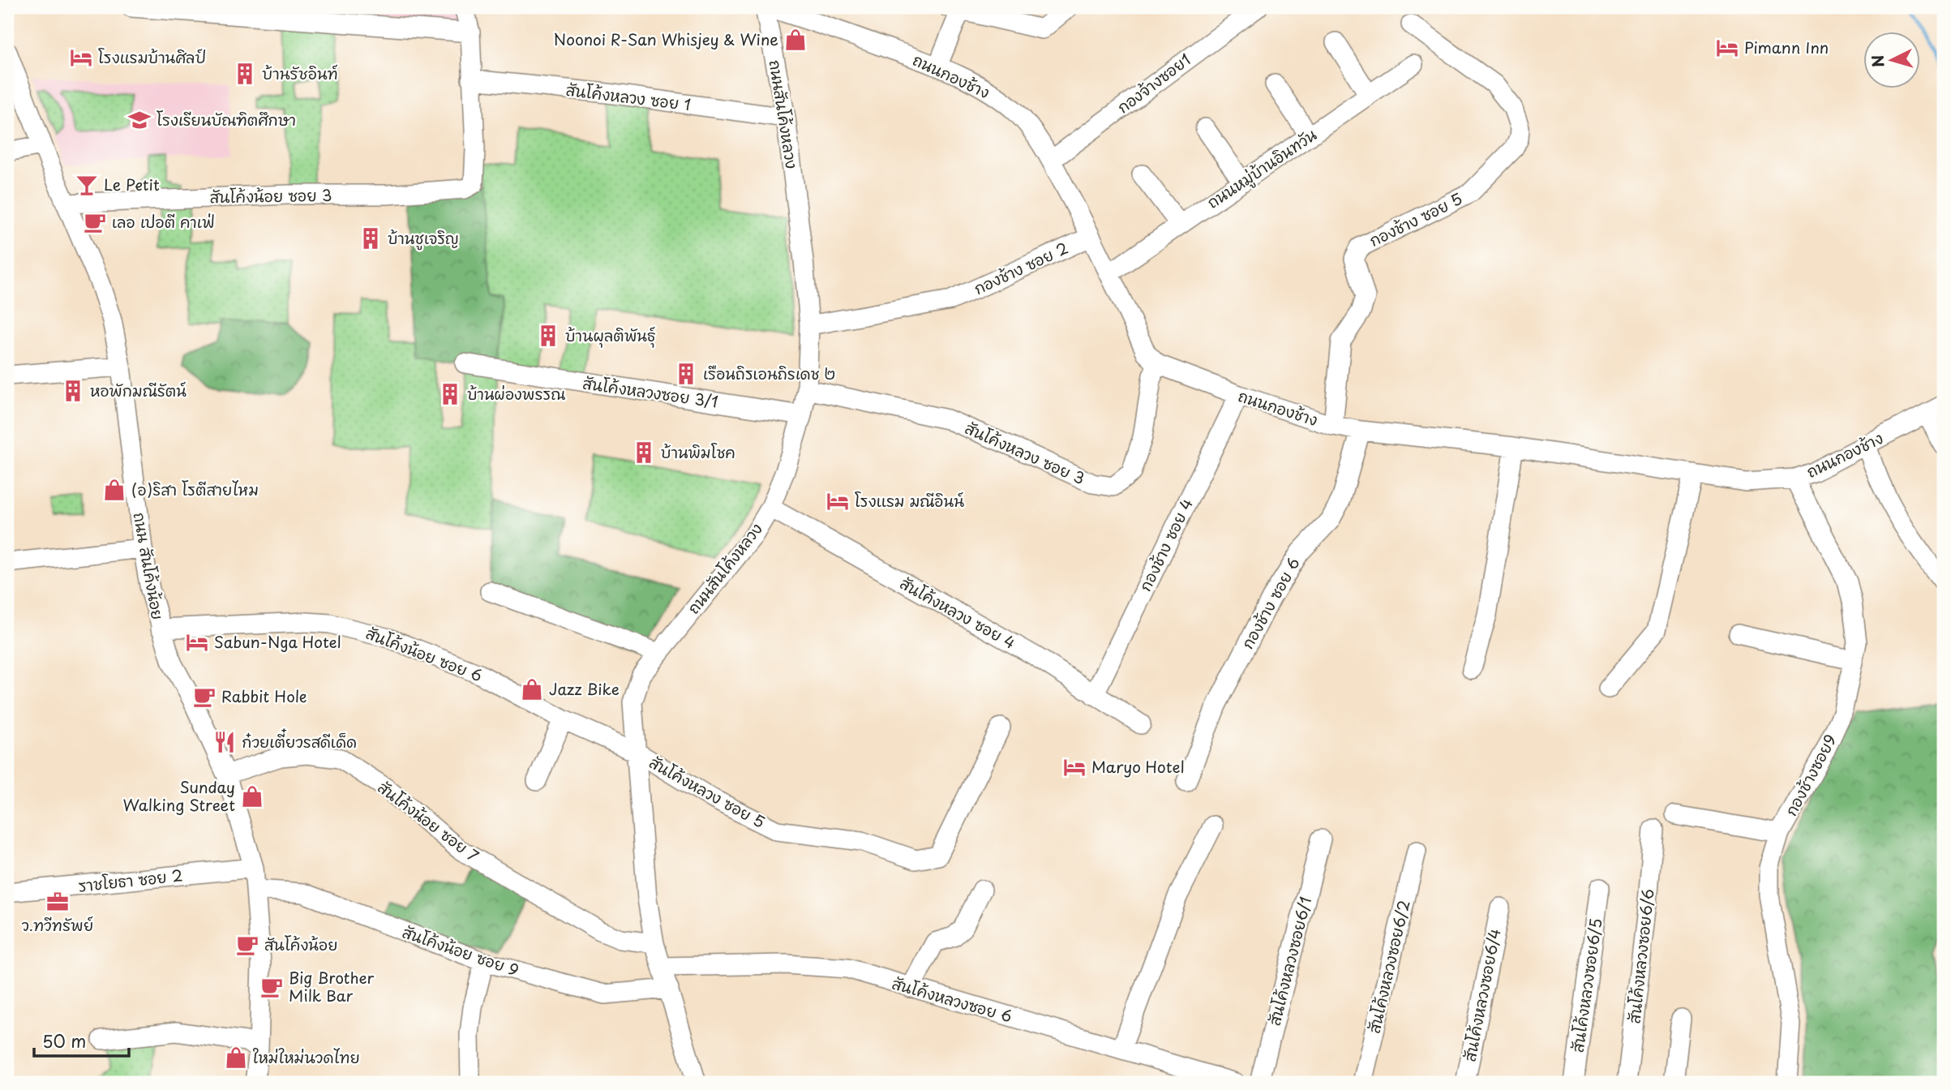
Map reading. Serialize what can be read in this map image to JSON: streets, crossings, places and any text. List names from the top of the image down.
{
  "streets": {
    "street": [
      "ถนนกองช้าง",
      "กองจ้างซอย1",
      "สันโค้งหลวง ซอย 1",
      "ถนนสันโค้งหลวง",
      "ถนนหมู่บ้านอินทวัน",
      "สันโค้งน้อย ซอย 3",
      "กองช้าง ซอย 5",
      "กองช้าง ซอย 2",
      "สันโค้งหลวงซอย 3/1",
      "สันโค้งหลวง ซอย 3",
      "กองช้าง ซอย 4",
      "ถนน สันโค้งน้อย",
      "กองช้าง ซอย 6",
      "สันโค้งหลวง ซอย 4",
      "สันโค้งน้อย ซอย 6",
      "กองช้างซอย9",
      "สันโค้งหลวง ซอย 5",
      "สันโค้งน้อย ซอย 7",
      "ราชโยธา ซอย 2",
      "สันโค้งน้อย ซอย 9",
      "สันโค้งหลวงซอย6/6",
      "สันโค้งหลวงซอย6/1",
      "สันโค้งหลวงซอย6/2",
      "สันโค้งหลวงซอย6/5",
      "สันโค้งหลวงซอย6/4",
      "สันโค้งหลวงซอย 6"
    ]
  },
  "crossings": [
    ["ถนนกองช้าง", "กองจ้างซอย1"],
    ["ถนนกองช้าง", "ถนนสันโค้งหลวง"],
    ["ถนนกองช้าง", "ถนนหมู่บ้านอินทวัน"],
    ["ถนนกองช้าง", "กองช้าง ซอย 5"],
    ["ถนนกองช้าง", "กองช้าง ซอย 2"],
    ["ถนนกองช้าง", "สันโค้งหลวง ซอย 3"],
    ["ถนนกองช้าง", "กองช้าง ซอย 4"],
    ["ถนนกองช้าง", "กองช้าง ซอย 6"],
    ["ถนนกองช้าง", "กองช้างซอย9"],
    ["สันโค้งหลวง ซอย 1", "ถนนสันโค้งหลวง"],
    ["สันโค้งหลวง ซอย 1", "สันโค้งน้อย ซอย 3"],
    ["ถนนสันโค้งหลวง", "กองช้าง ซอย 2"],
    ["ถนนสันโค้งหลวง", "สันโค้งหลวงซอย 3/1"],
    ["ถนนสันโค้งหลวง", "สันโค้งหลวง ซอย 3"],
    ["ถนนสันโค้งหลวง", "สันโค้งหลวง ซอย 4"],
    ["ถนนสันโค้งหลวง", "สันโค้งน้อย ซอย 6"],
    ["ถนนสันโค้งหลวง", "สันโค้งหลวง ซอย 5"],
    ["ถนนสันโค้งหลวง", "สันโค้งน้อย ซอย 7"],
    ["ถนนสันโค้งหลวง", "สันโค้งน้อย ซอย 9"],
    ["ถนนสันโค้งหลวง", "สันโค้งหลวงซอย 6"],
    ["สันโค้งน้อย ซอย 3", "ถนน สันโค้งน้อย"],
    ["กองช้าง ซอย 4", "สันโค้งหลวง ซอย 4"],
    ["ถนน สันโค้งน้อย", "สันโค้งน้อย ซอย 6"],
    ["ถนน สันโค้งน้อย", "สันโค้งน้อย ซอย 7"],
    ["ถนน สันโค้งน้อย", "ราชโยธา ซอย 2"],
    ["ถนน สันโค้งน้อย", "สันโค้งน้อย ซอย 9"],
    ["สันโค้งน้อย ซอย 6", "สันโค้งหลวง ซอย 5"]
  ],
  "places": {
    "shop": [
      "Noonoi R-San Whisjey & Wine",
      "(อ)ริสา โรตีสายไหม",
      "Jazz Bike",
      "Sunday Walking Street",
      "ใหม่ใหม่นวดไทย"
    ],
    "hotel": [
      "Pimann Inn",
      "โรงแรมบ้านศิลป์",
      "โรงแรม มณีอินน์",
      "Sabun-Nga Hotel",
      "Maryo Hotel"
    ],
    "building": [
      "บ้านรัชอินท์",
      "บ้านชูเจริญ",
      "บ้านผุลติพันธ์ุ",
      "เรือนถิรเอนถิรเดช ๒",
      "หอพักมณีรัตน์",
      "บ้านผ่องพรรณ",
      "บ้านพิมโชค"
    ],
    "school or university": ["โรงเรียนบัณฑิตศึกษา"],
    "bar": ["Le Petit"],
    "cafe": [
      "เลอ เปอตี คาเฟ่",
      "Rabbit Hole",
      "สันโค้งน้อย",
      "Big Brother Milk Bar"
    ],
    "restaurant": ["ก๋วยเตี๋ยวรสดีเด็ด"],
    "office": ["ว.ทวีทรัพย์"]
  },
  "scale_bar": "50 m",
  "north": "left"
}
